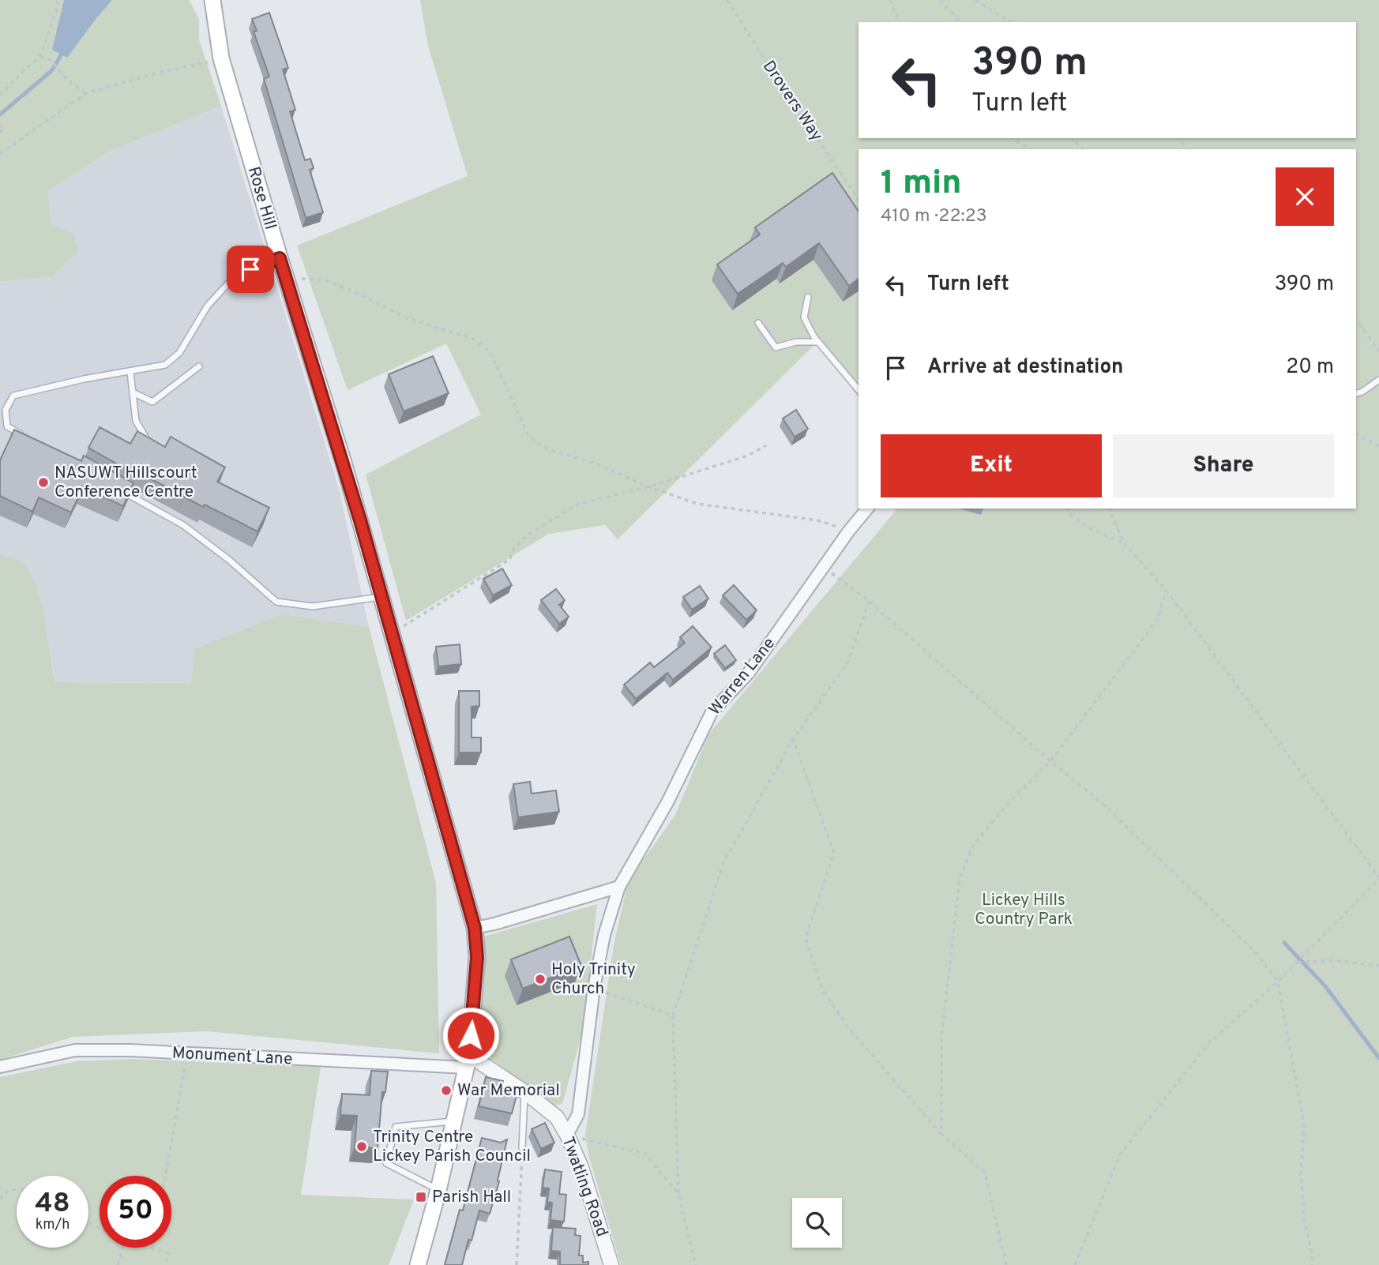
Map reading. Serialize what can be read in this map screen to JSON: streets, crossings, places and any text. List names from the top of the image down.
{
  "streets": {
    "main road": ["Rose Hill"],
    "street": ["Warren Lane", "Monument Lane", "Twatling Road"],
    "path": ["Drovers Way"]
  },
  "crossings": [
    ["Rose Hill", "Monument Lane"],
    ["Rose Hill", "Twatling Road"],
    ["Warren Lane", "Twatling Road"],
    ["Monument Lane", "Twatling Road"]
  ],
  "parks": ["Lickey Hills Country Park"],
  "places": {
    "other": [
      "NASUWT Hillscourt Conference Centre",
      "Holy Trinity Church",
      "War Memorial",
      "Trinity Centre Lickey Parish Council"
    ],
    "transit": ["Parish Hall"]
  },
  "page": {
    "turn": ["390 m", "Turn left"],
    "heading": ["1 min", "410 m · 22:23"],
    "list": [
      {
        "name": "Turn left",
        "value": "390 m"
      },
      {
        "name": "Arrive at destination",
        "value": "20 m"
      }
    ],
    "buttons": ["Exit", "Share"],
    "speed": "48 km/h",
    "limit": "50"
  }
}
